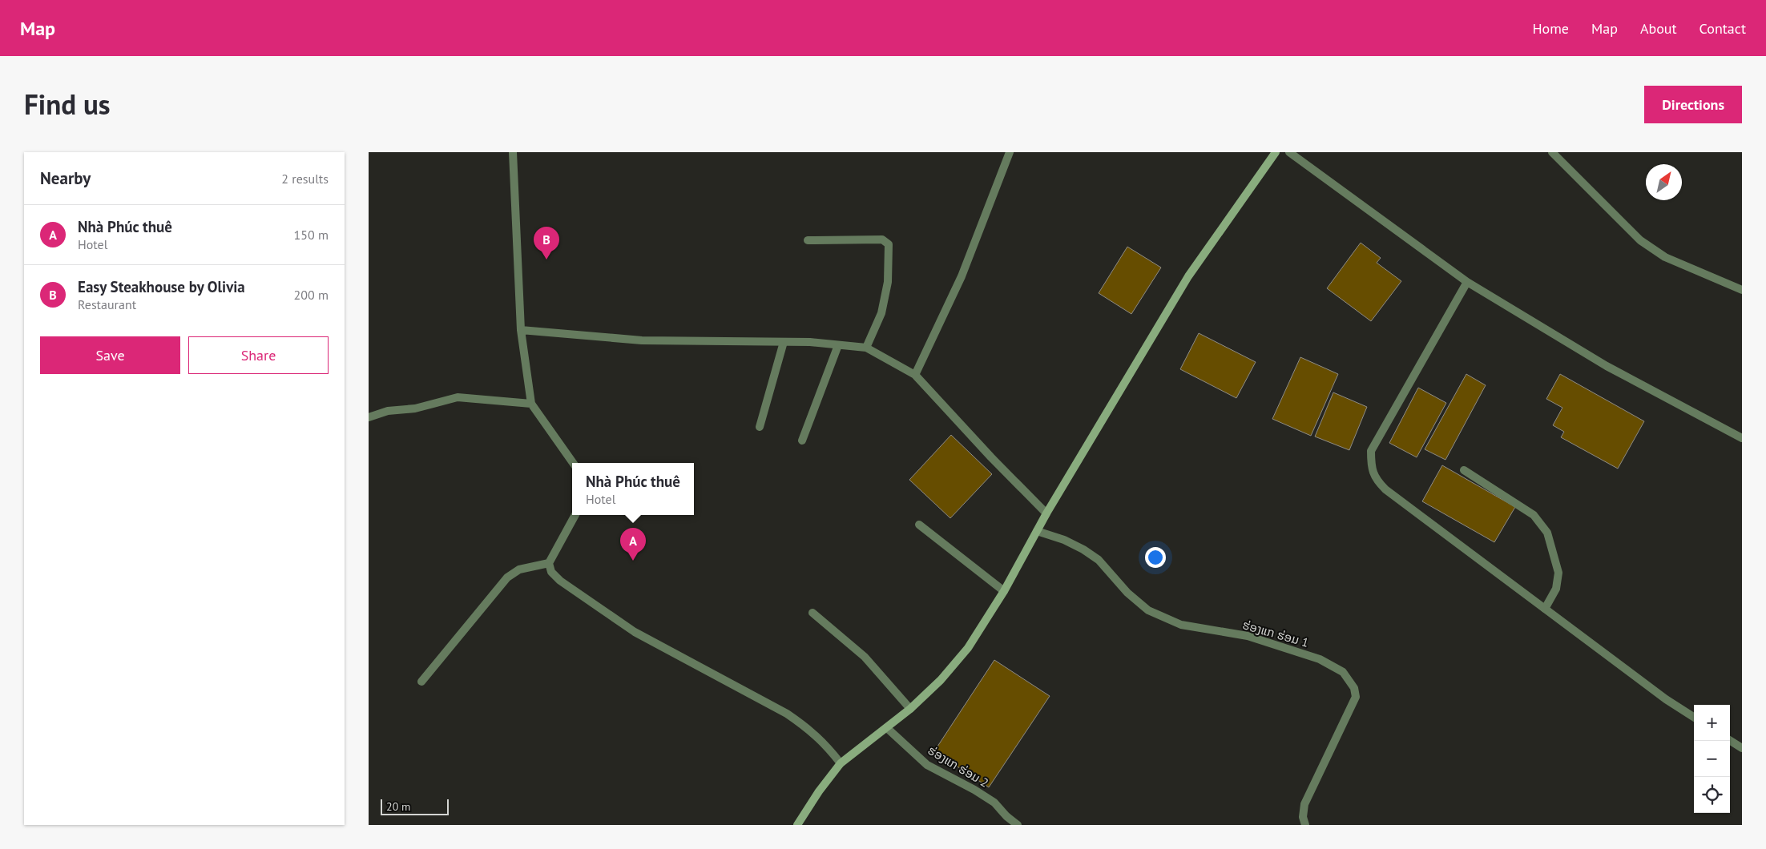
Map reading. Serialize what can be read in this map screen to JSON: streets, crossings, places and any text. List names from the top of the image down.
{
  "streets": {
    "street": ["ຮ່ອງແກ ຮ່ອມ 1", "ຮ່ອງແກ ຮ່ອມ 2"]
  },
  "scale_bar": "20 m",
  "north": "top right",
  "page": {
    "header": "Map",
    "nav": [
      "Home",
      "Map",
      "About",
      "Contact"
    ],
    "title": "Find us",
    "buttons": [
      "Directions",
      ["Save", "Share"]
    ],
    "heading": ["Nearby", "2 results"],
    "list": [
      {
        "mark": "A",
        "name": "Nhà Phúc thuê",
        "note": "Hotel",
        "value": "150 m"
      },
      {
        "mark": "B",
        "name": "Easy Steakhouse by Olivia",
        "note": "Restaurant",
        "value": "200 m"
      }
    ],
    "pins": ["B", "A"],
    "popup": ["Nhà Phúc thuê", "Hotel"],
    "map_buttons": ["+", "−"],
    "scale": "20 m"
  }
}
